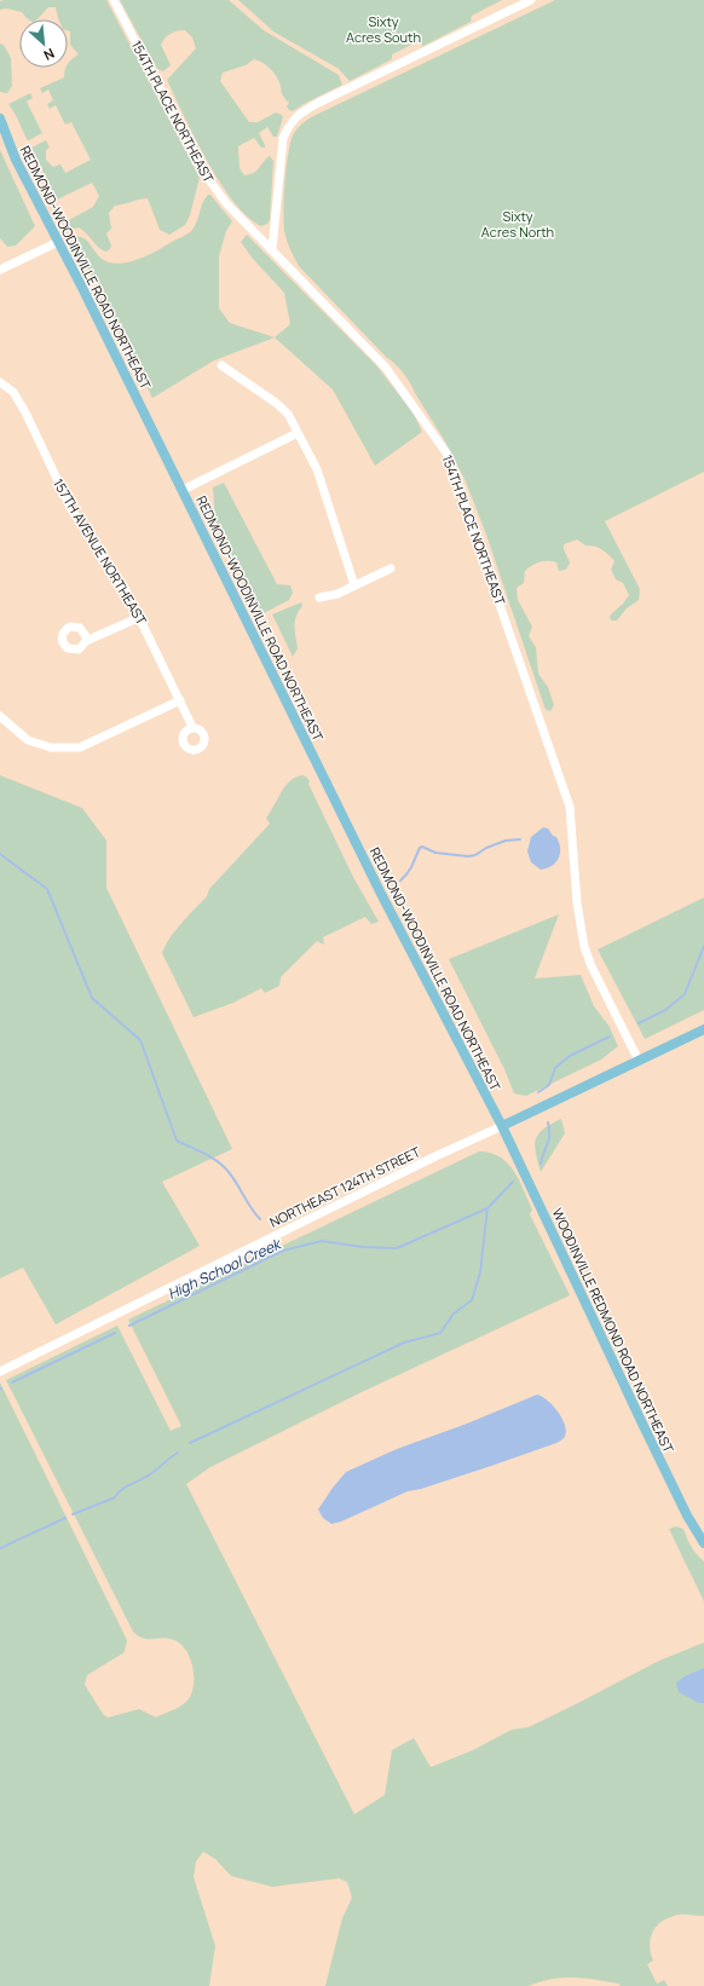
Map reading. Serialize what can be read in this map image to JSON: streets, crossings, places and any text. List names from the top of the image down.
{
  "streets": {
    "main road": ["REDMOND-WOODINVILLE ROAD NORTHEAST", "NORTHEAST 124TH STREET", "WOODINVILLE REDMOND ROAD NORTHEAST"],
    "street": ["154TH PLACE NORTHEAST", "157TH AVENUE NORTHEAST"]
  },
  "crossings": [
    ["154TH PLACE NORTHEAST", "NORTHEAST 124TH STREET"],
    ["REDMOND-WOODINVILLE ROAD NORTHEAST", "NORTHEAST 124TH STREET"],
    ["REDMOND-WOODINVILLE ROAD NORTHEAST", "WOODINVILLE REDMOND ROAD NORTHEAST"],
    ["NORTHEAST 124TH STREET", "WOODINVILLE REDMOND ROAD NORTHEAST"]
  ],
  "water": ["High School Creek"],
  "parks": ["Sixty Acres South", "Sixty Acres North"],
  "north": "bottom right"
}
